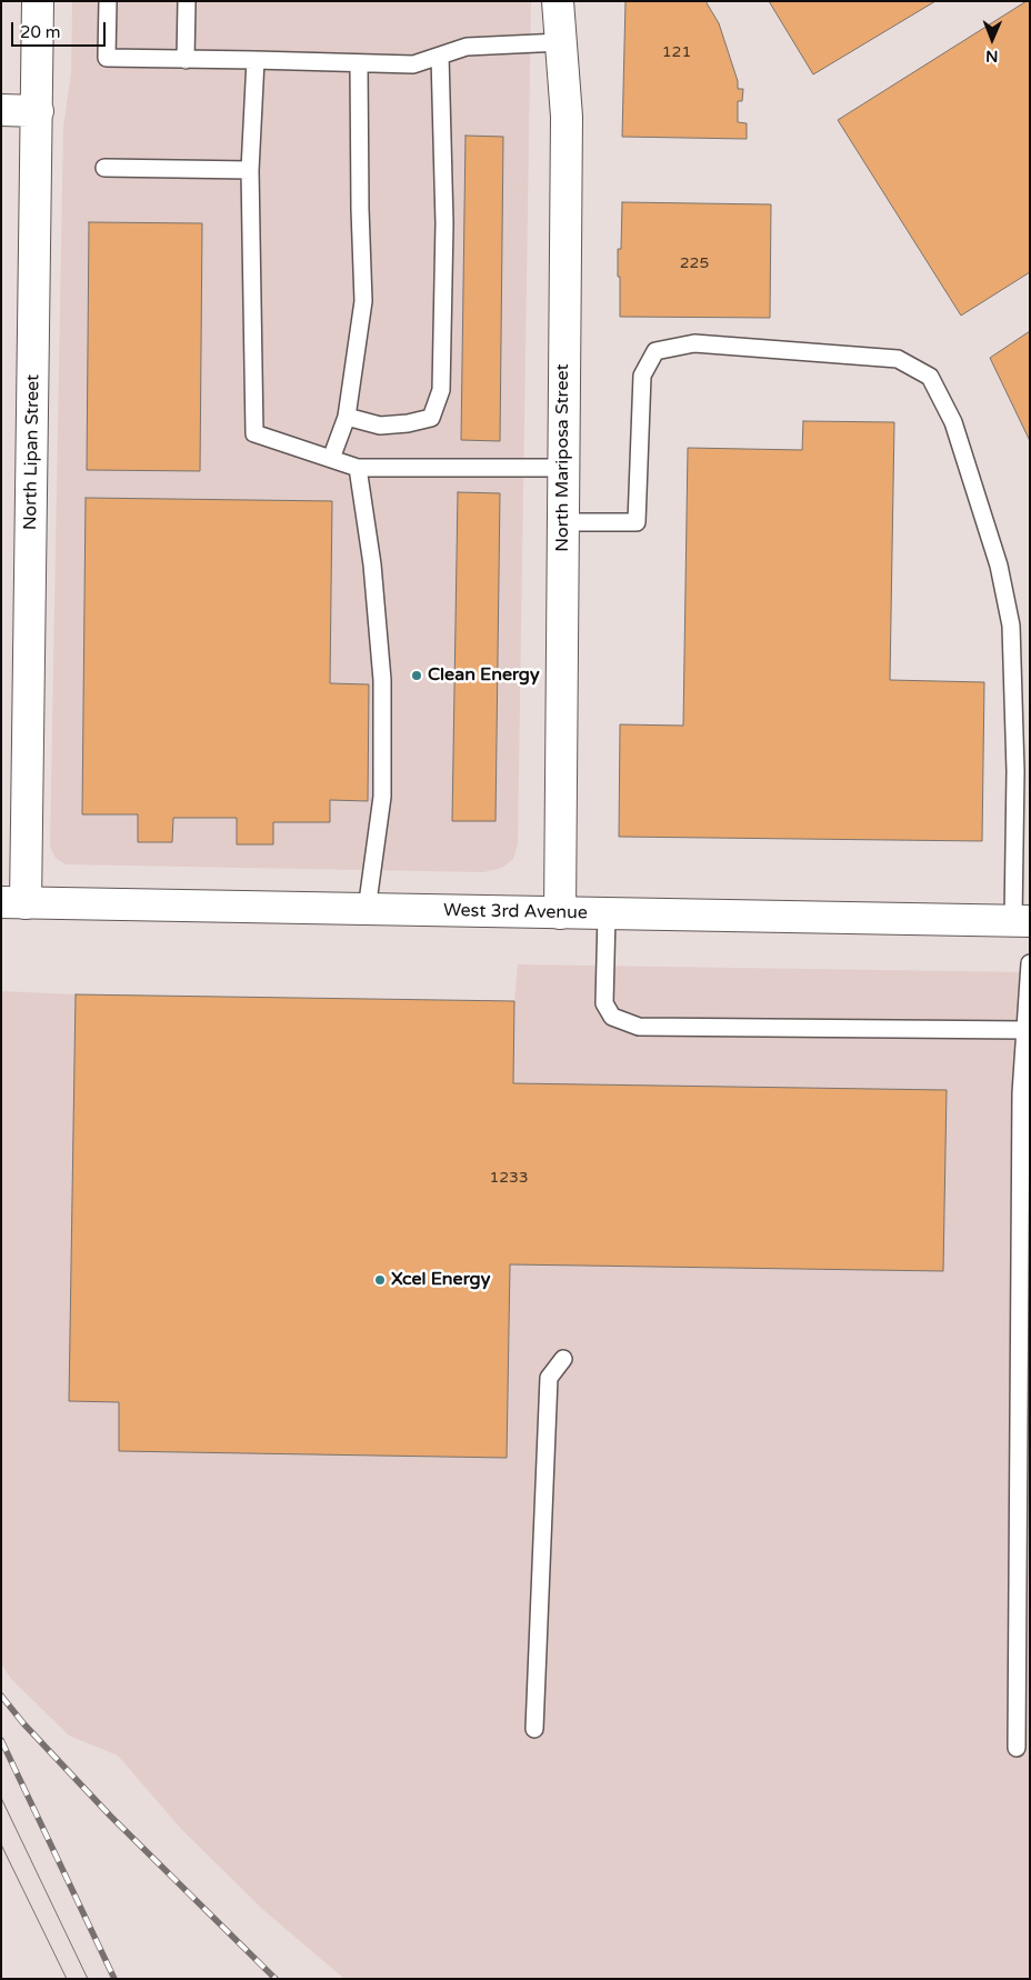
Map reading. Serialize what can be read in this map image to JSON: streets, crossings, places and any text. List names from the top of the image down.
{
  "streets": {
    "street": ["North Lipan Street", "North Mariposa Street", "West 3rd Avenue"]
  },
  "crossings": [
    ["North Lipan Street", "West 3rd Avenue"],
    ["North Mariposa Street", "West 3rd Avenue"]
  ],
  "places": ["Clean Energy", "Xcel Energy"],
  "house_numbers": ["121", "225", "1233"],
  "scale_bar": "20 m",
  "north": "bottom"
}
